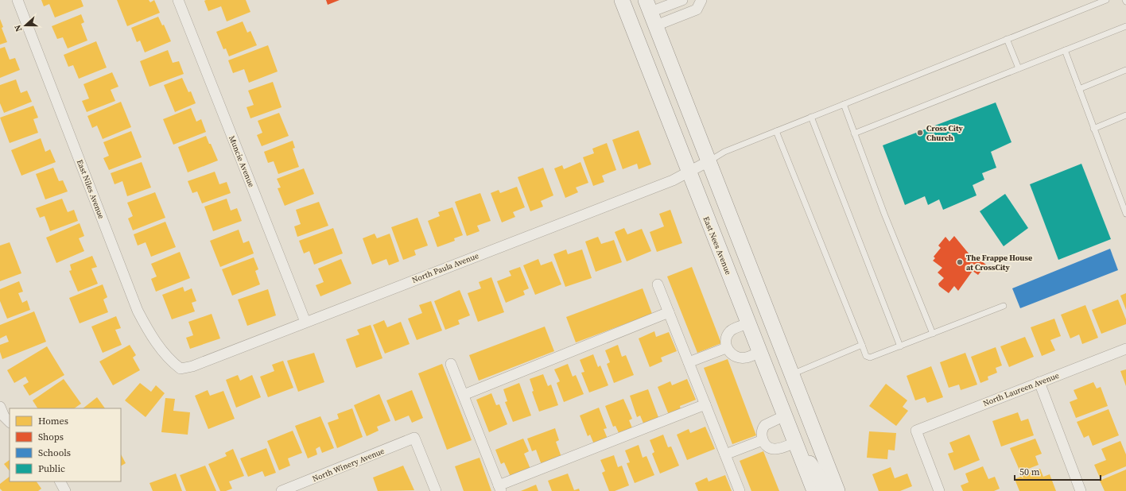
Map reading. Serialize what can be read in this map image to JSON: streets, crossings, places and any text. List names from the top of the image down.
{
  "streets": {
    "main road": ["East Nees Avenue"],
    "street": [
      "Muncie Avenue",
      "East Niles Avenue",
      "North Paula Avenue",
      "North Laureen Avenue",
      "North Winery Avenue"
    ]
  },
  "crossings": [
    ["Muncie Avenue", "North Paula Avenue"],
    ["East Niles Avenue", "North Paula Avenue"],
    ["East Nees Avenue", "North Paula Avenue"]
  ],
  "places": ["Cross City Church", "The Frappe House at CrossCity"],
  "legend": [
    "Homes",
    "Shops",
    "Schools",
    "Public"
  ],
  "scale_bar": "50 m",
  "north": "left"
}
